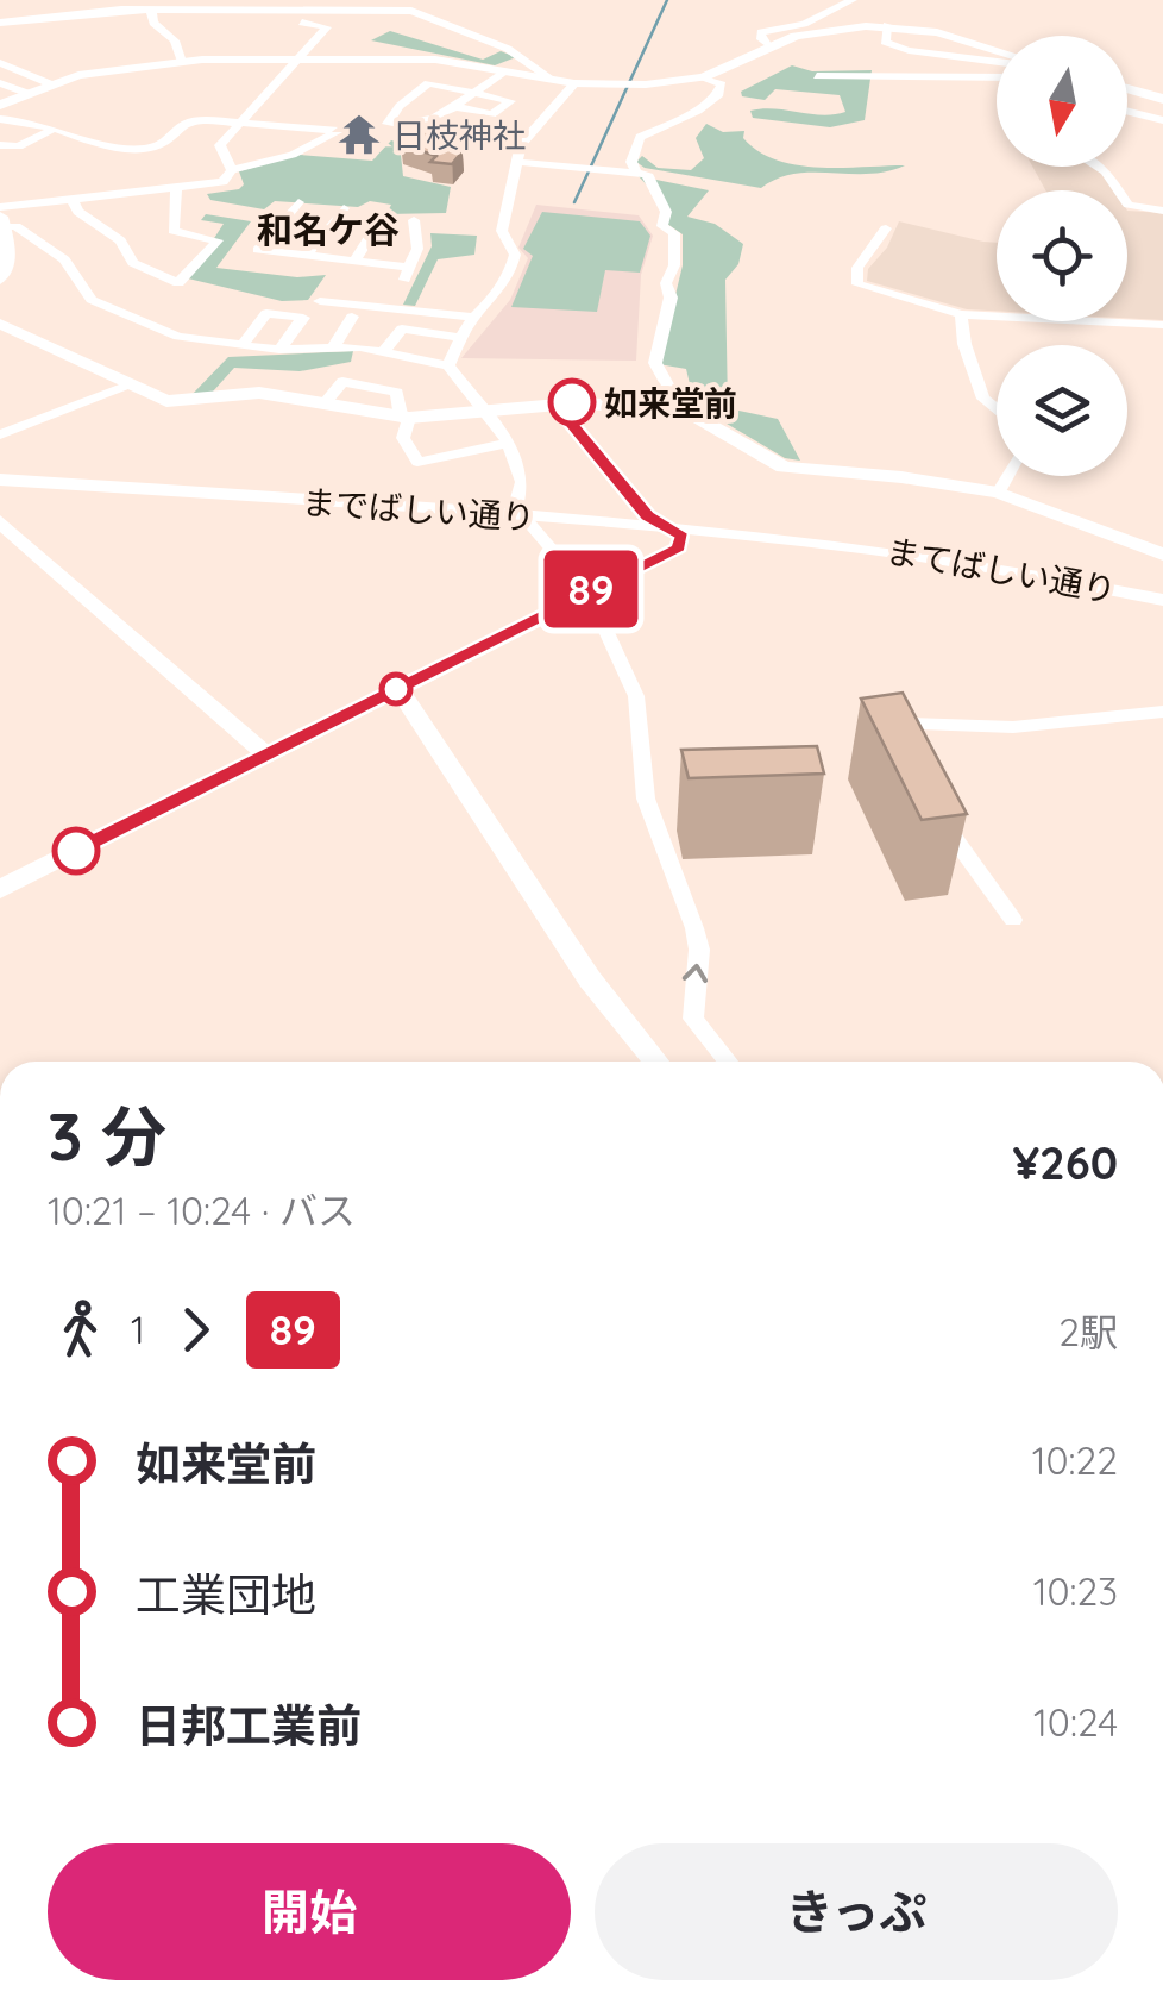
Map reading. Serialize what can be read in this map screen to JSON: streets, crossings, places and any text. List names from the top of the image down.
{
  "streets": {
    "street": ["までばしい通り", "まてばしい通り"]
  },
  "crossings": [
    ["までばしい通り", "まてばしい通り"]
  ],
  "districts": ["和名ケ谷"],
  "places": {
    "temple": ["日枝神社"],
    "other": ["如来堂前"]
  },
  "lines": ["bus line 89"],
  "north": "bottom",
  "page": {
    "on_map": "89",
    "heading": ["3 分", "10:21 – 10:24 · バス", "¥260"],
    "legs": ["1", "89", "2駅"],
    "list": [
      {
        "name": "如来堂前",
        "value": "10:22"
      },
      {
        "name": "工業団地",
        "value": "10:23"
      },
      {
        "name": "日邦工業前",
        "value": "10:24"
      }
    ],
    "buttons": ["開始", "きっぷ"]
  }
}
